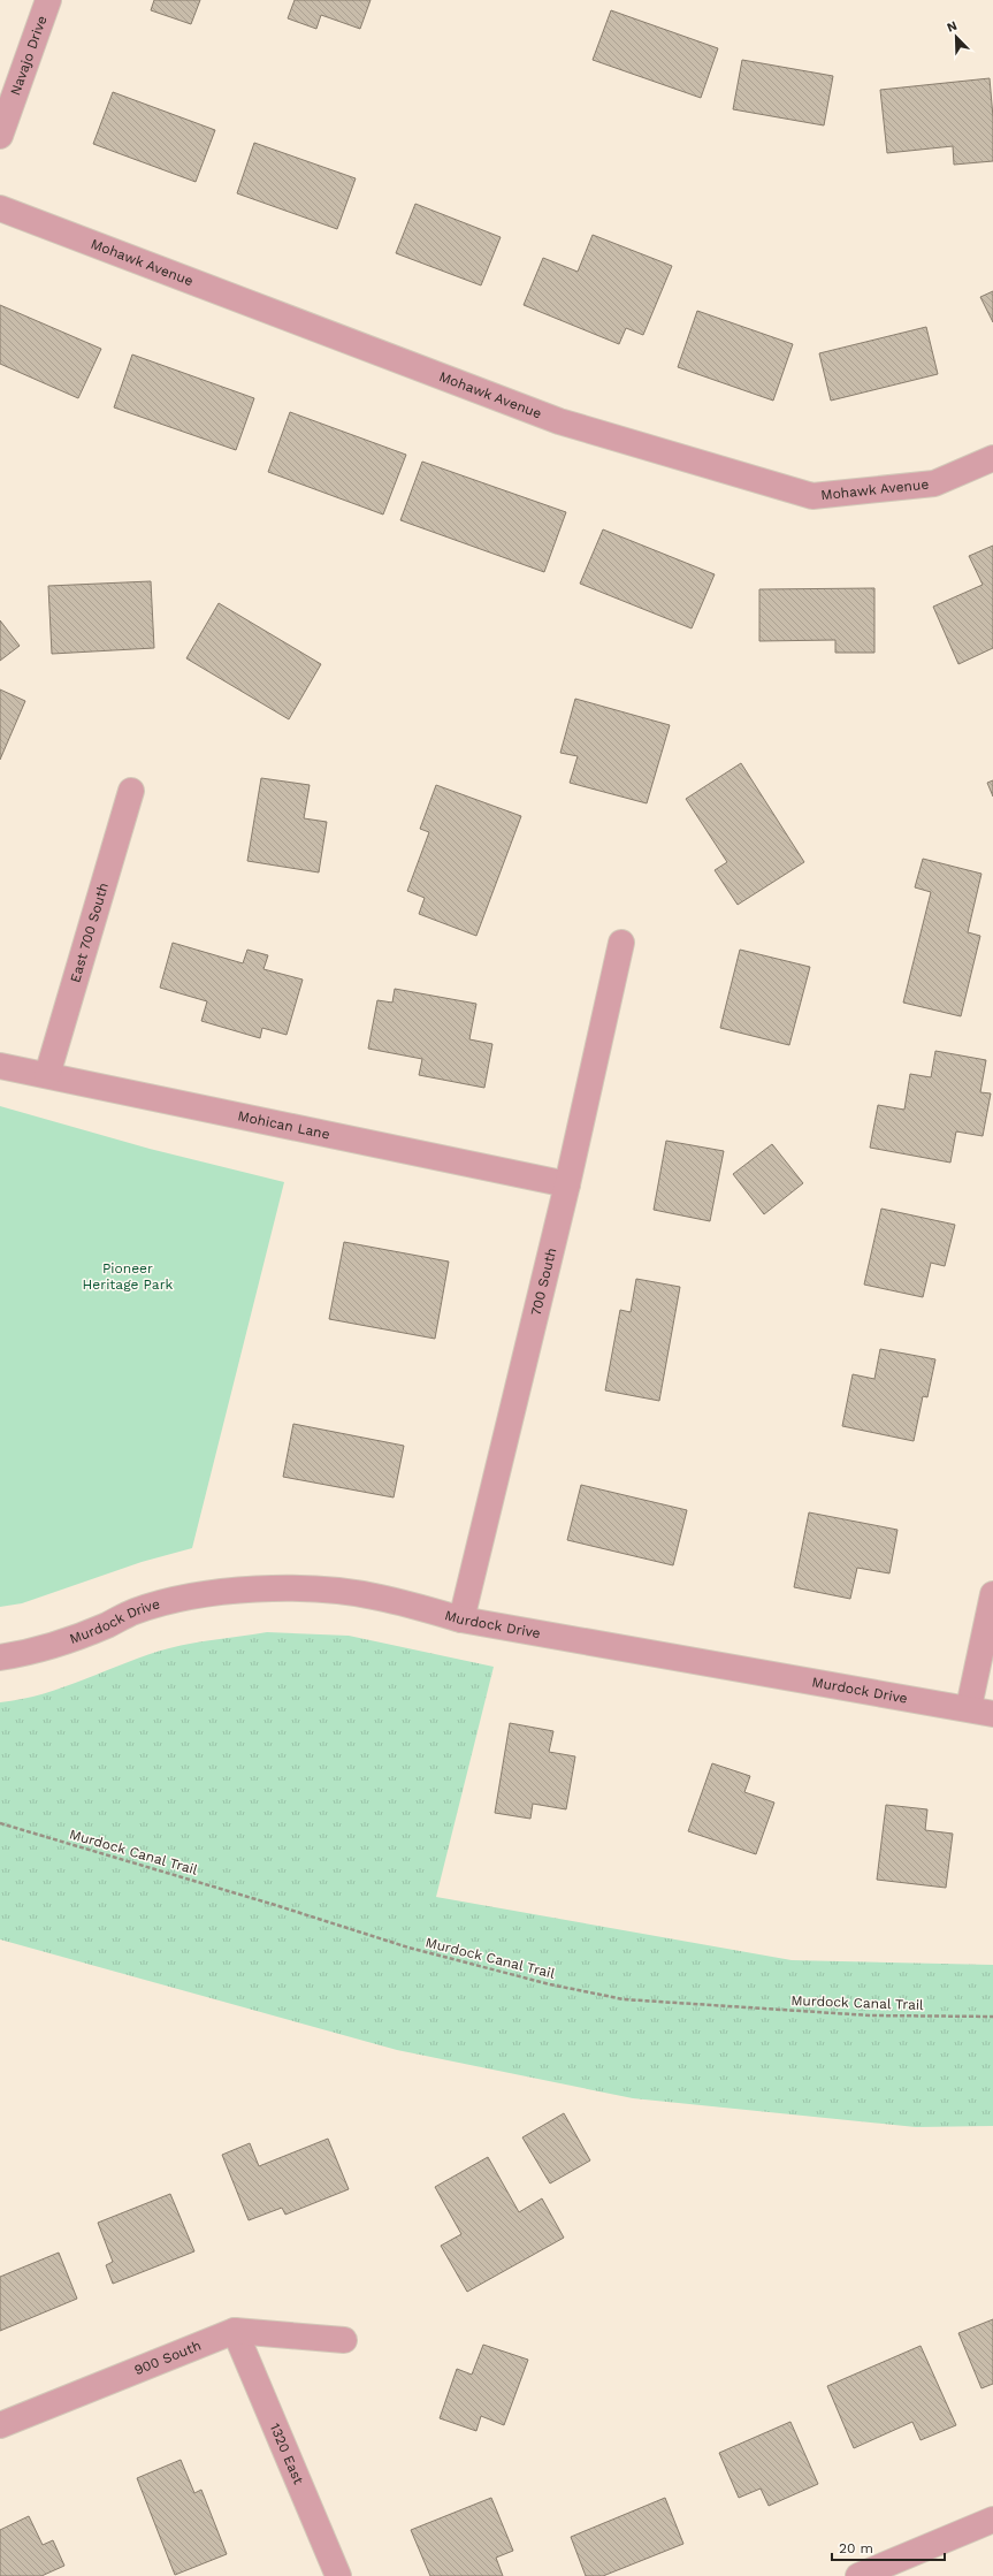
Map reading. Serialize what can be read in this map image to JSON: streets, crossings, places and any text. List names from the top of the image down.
{
  "streets": {
    "street": [
      "Navajo Drive",
      "Mohawk Avenue",
      "East 700 South",
      "Mohican Lane",
      "700 South",
      "Murdock Drive",
      "900 South",
      "1320 East"
    ],
    "path": ["Murdock Canal Trail"]
  },
  "crossings": [
    ["East 700 South", "Mohican Lane"],
    ["Mohican Lane", "700 South"],
    ["700 South", "Murdock Drive"],
    ["900 South", "1320 East"]
  ],
  "parks": ["Pioneer Heritage Park"],
  "scale_bar": "20 m",
  "north": "top left"
}
